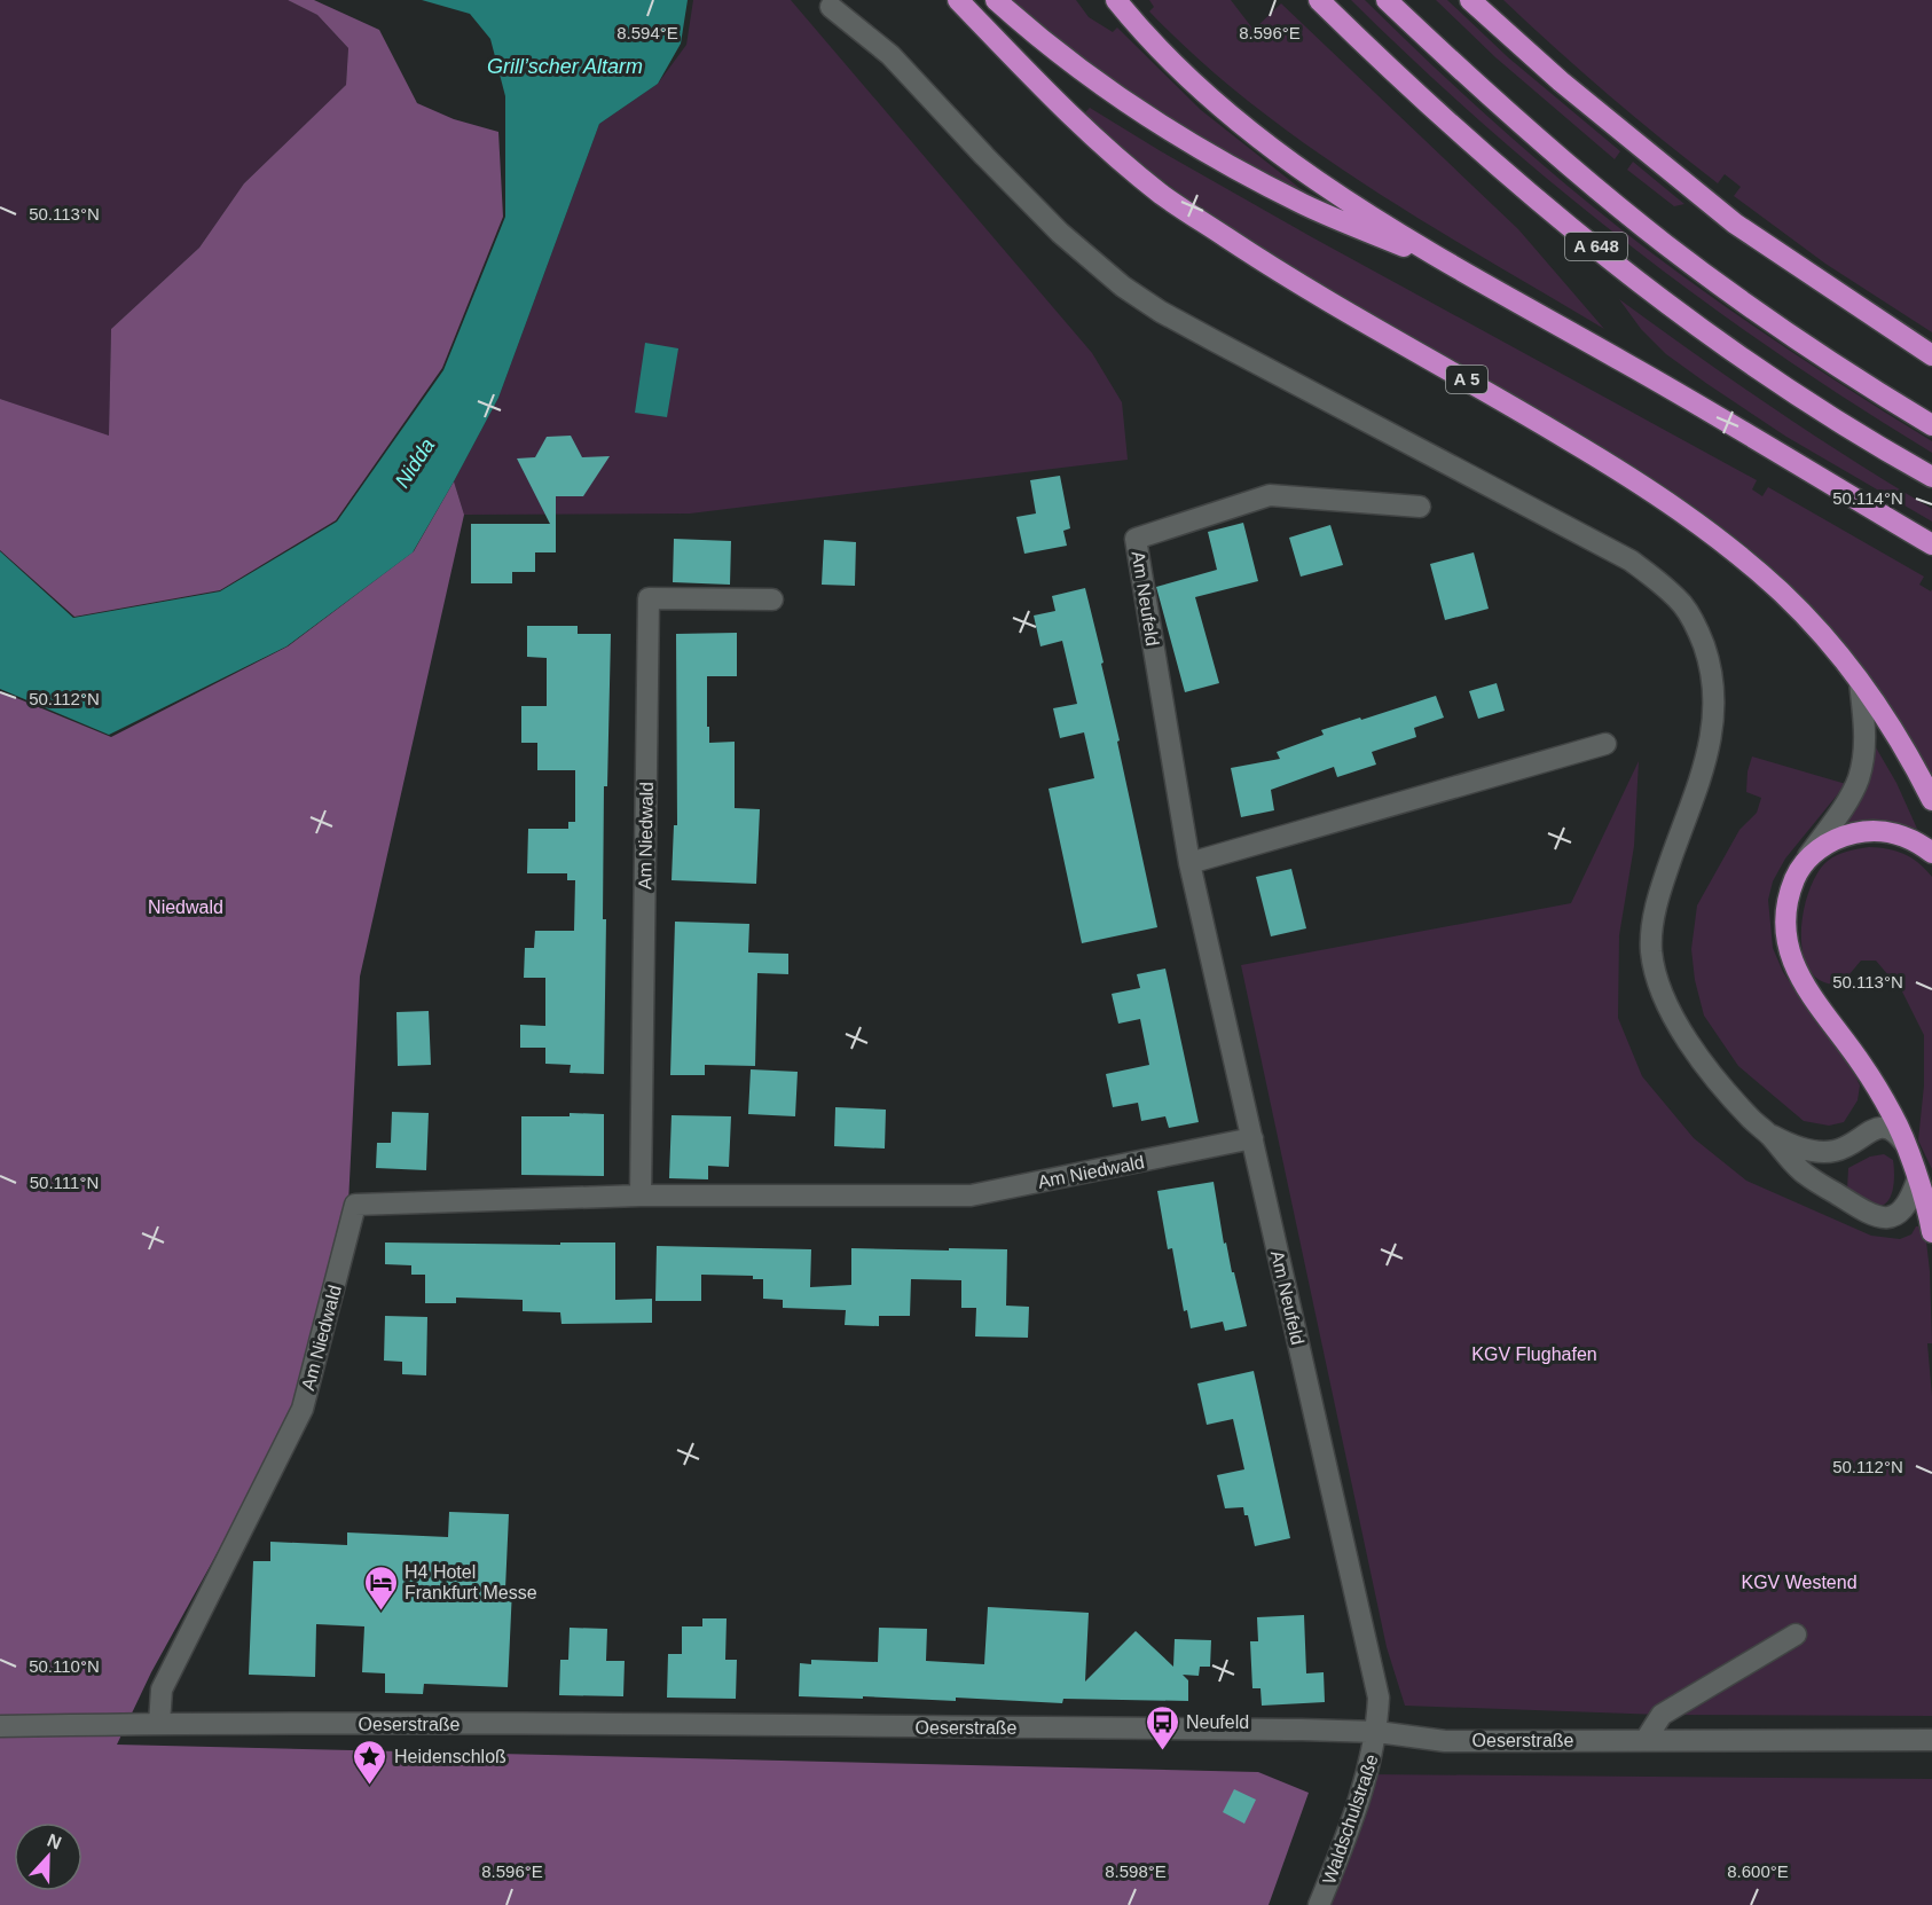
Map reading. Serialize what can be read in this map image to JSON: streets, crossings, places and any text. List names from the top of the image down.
{
  "streets": {
    "highway": ["A 648", "A 5"],
    "street": [
      "Am Neufeld",
      "Am Niedwald",
      "Oeserstraße",
      "Waldschulstraße"
    ]
  },
  "crossings": [
    ["Am Neufeld", "Am Niedwald"],
    ["Am Neufeld", "Oeserstraße"],
    ["Am Neufeld", "Waldschulstraße"],
    ["Am Niedwald", "Oeserstraße"],
    ["Oeserstraße", "Waldschulstraße"]
  ],
  "water": ["Grill’scher Altarm", "Nidda"],
  "parks": ["Niedwald", "KGV Flughafen", "KGV Westend"],
  "places": {
    "hotel": ["H4 Hotel Frankfurt Messe"],
    "bus stop": ["Neufeld"],
    "place": ["Heidenschloß"]
  },
  "north": "top",
  "coordinates": [
    "8.594°E",
    "8.596°E",
    "50.113°N",
    "50.114°N",
    "50.112°N",
    "50.111°N",
    "50.110°N",
    "8.598°E",
    "8.600°E"
  ]
}
